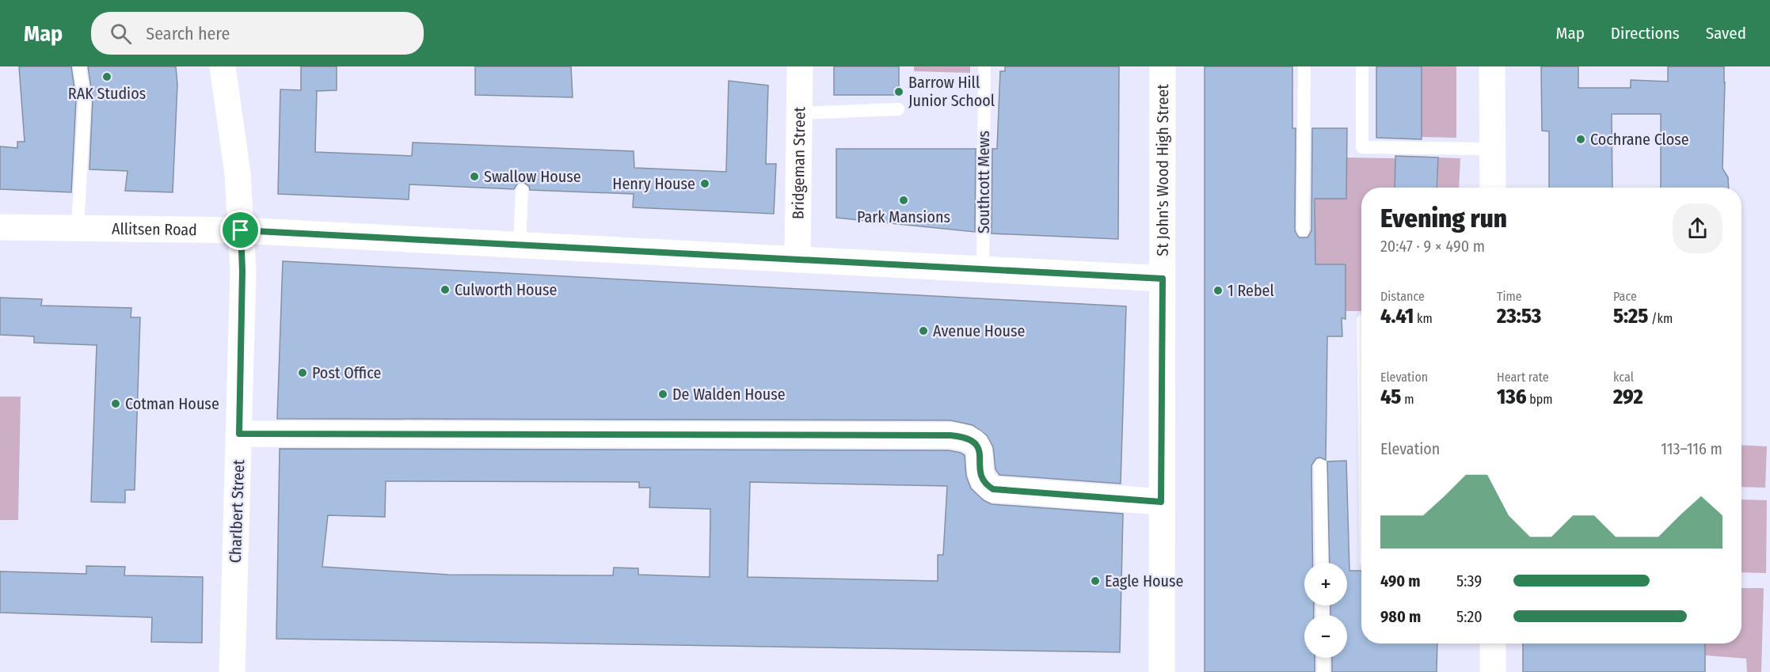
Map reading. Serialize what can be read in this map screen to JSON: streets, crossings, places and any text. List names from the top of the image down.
{
  "streets": {
    "street": [
      "Bridgeman Street",
      "St John's Wood High Street",
      "Allitsen Road",
      "Charlbert Street"
    ],
    "lane": ["Southcott Mews"]
  },
  "crossings": [
    ["Bridgeman Street", "Allitsen Road"],
    ["St John's Wood High Street", "Allitsen Road"],
    ["Southcott Mews", "Allitsen Road"],
    ["Allitsen Road", "Charlbert Street"]
  ],
  "places": [
    "RAK Studios",
    "Barrow Hill Junior School",
    "Cochrane Close",
    "Swallow House",
    "Henry House",
    "Park Mansions",
    "Culworth House",
    "1 Rebel",
    "Avenue House",
    "Post Office",
    "De Walden House",
    "Cotman House",
    "Eagle House"
  ],
  "page": {
    "header": "Map",
    "search": "Search here",
    "nav": ["Map", "Directions", "Saved"],
    "heading": ["Evening run", "20:47 · 9 × 490 m"],
    "stats": [
      ["Distance", "4.41 km"],
      ["Time", "23:53"],
      ["Pace", "5:25 /km"],
      ["Elevation", "45 m"],
      ["Heart rate", "136 bpm"],
      ["kcal", "292"]
    ],
    "chart": ["Elevation", "113–116 m"],
    "map_buttons": ["+", "−"],
    "list": [
      {
        "name": "490 m",
        "note": "5:39"
      },
      {
        "name": "980 m",
        "note": "5:20"
      }
    ]
  }
}
